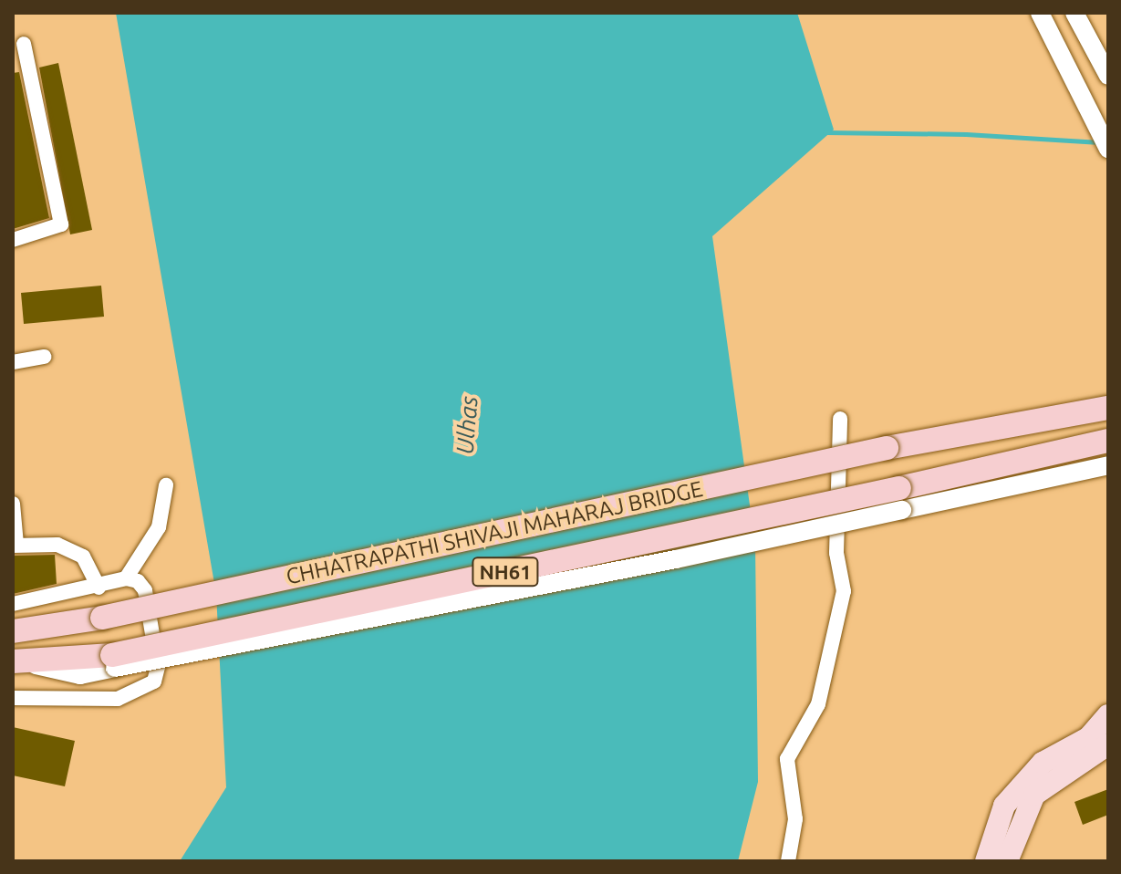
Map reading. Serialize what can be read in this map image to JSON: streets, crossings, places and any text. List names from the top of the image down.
{
  "streets": {
    "highway": ["CHHATRAPATHI SHIVAJI MAHARAJ BRIDGE", "NH61"]
  },
  "crossings": [
    ["CHHATRAPATHI SHIVAJI MAHARAJ BRIDGE", "NH61"]
  ],
  "water": ["Ulhas"]
}
